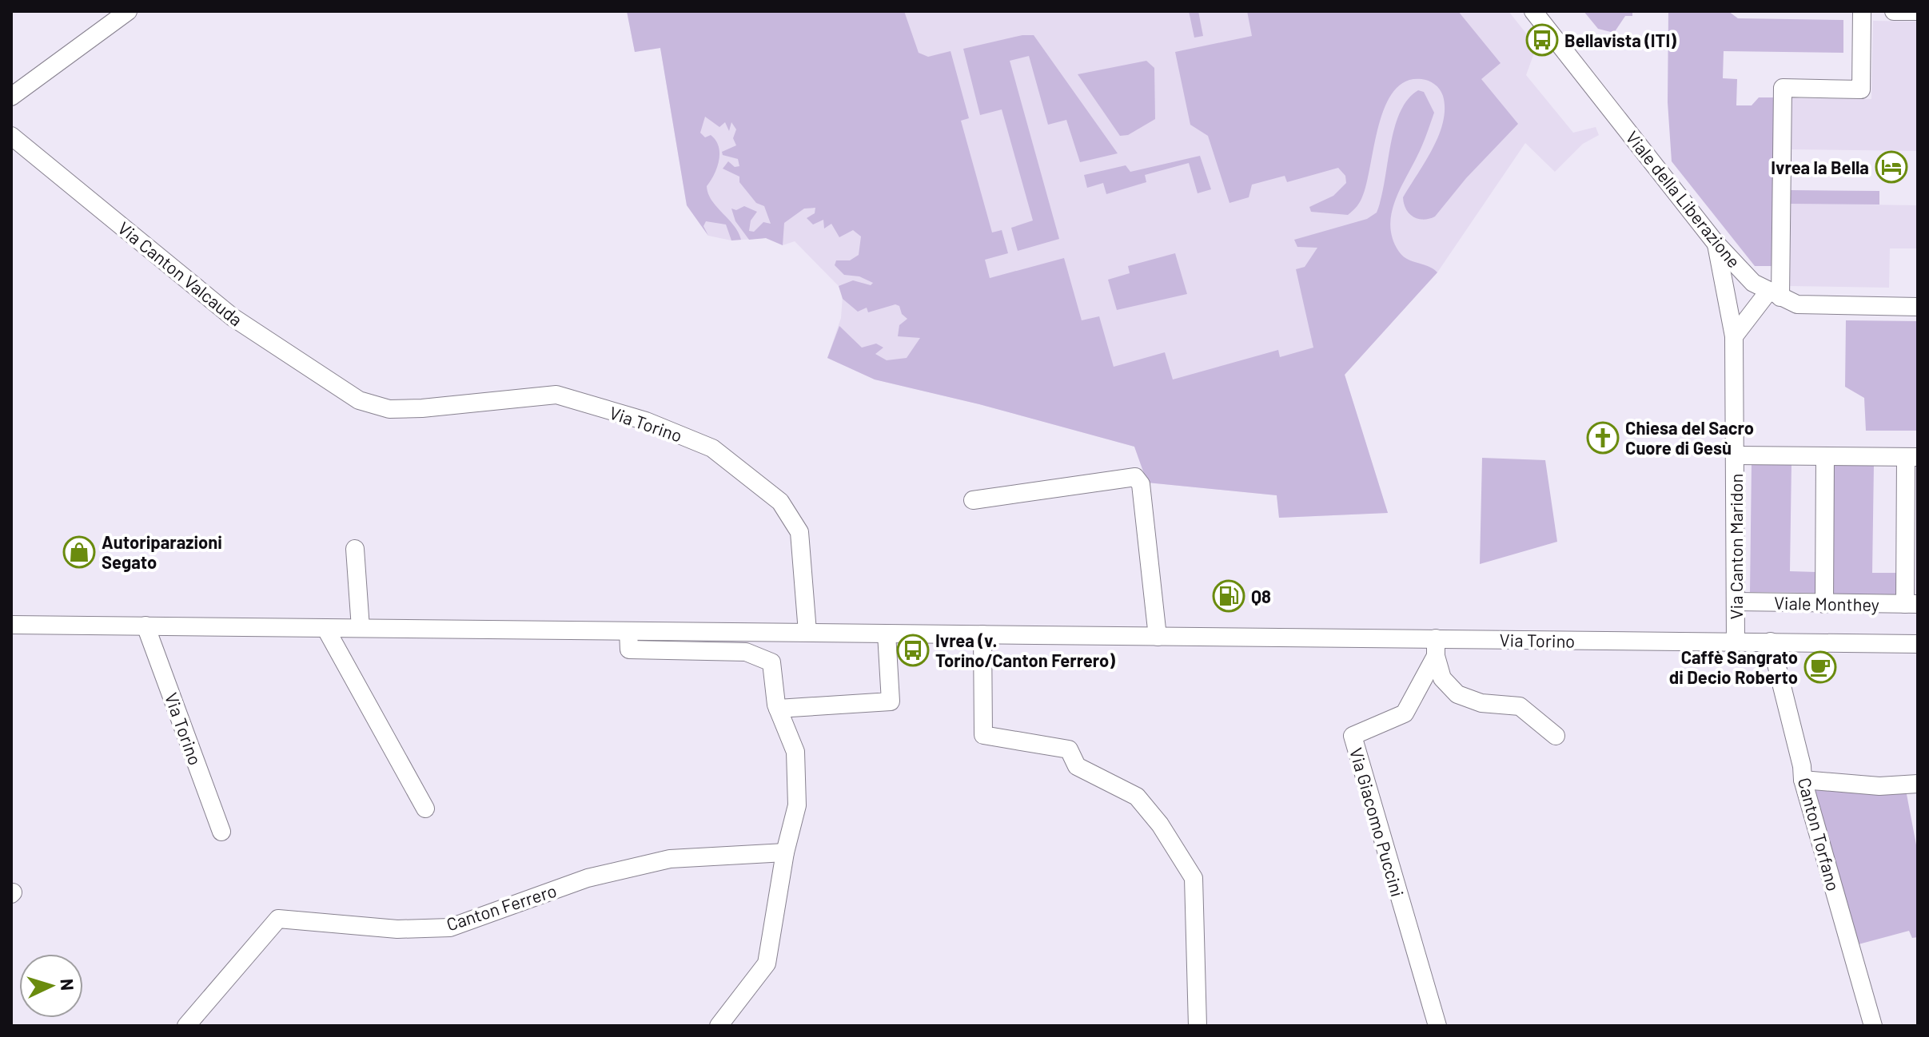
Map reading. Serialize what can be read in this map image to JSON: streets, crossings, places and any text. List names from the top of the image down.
{
  "streets": {
    "street": [
      "Viale della Liberazione",
      "Via Canton Valcauda",
      "Via Torino",
      "Via Canton Maridon",
      "Viale Monthey",
      "Via Giacomo Puccini",
      "Canton Torfano",
      "Canton Ferrero"
    ]
  },
  "crossings": [
    ["Viale della Liberazione", "Via Canton Maridon"],
    ["Via Canton Valcauda", "Via Torino"],
    ["Via Torino", "Via Canton Maridon"],
    ["Via Torino", "Via Giacomo Puccini"],
    ["Via Torino", "Canton Torfano"],
    ["Via Canton Maridon", "Viale Monthey"]
  ],
  "places": {
    "bus stop": ["Bellavista (ITI)", "Ivrea (v. Torino/Canton Ferrero)"],
    "hotel": ["Ivrea la Bella"],
    "church": ["Chiesa del Sacro Cuore di Gesù"],
    "shop": ["Autoriparazioni Segato"],
    "fuel station": ["Q8"],
    "cafe": ["Caffè Sangrato di Decio Roberto"]
  },
  "north": "right"
}
